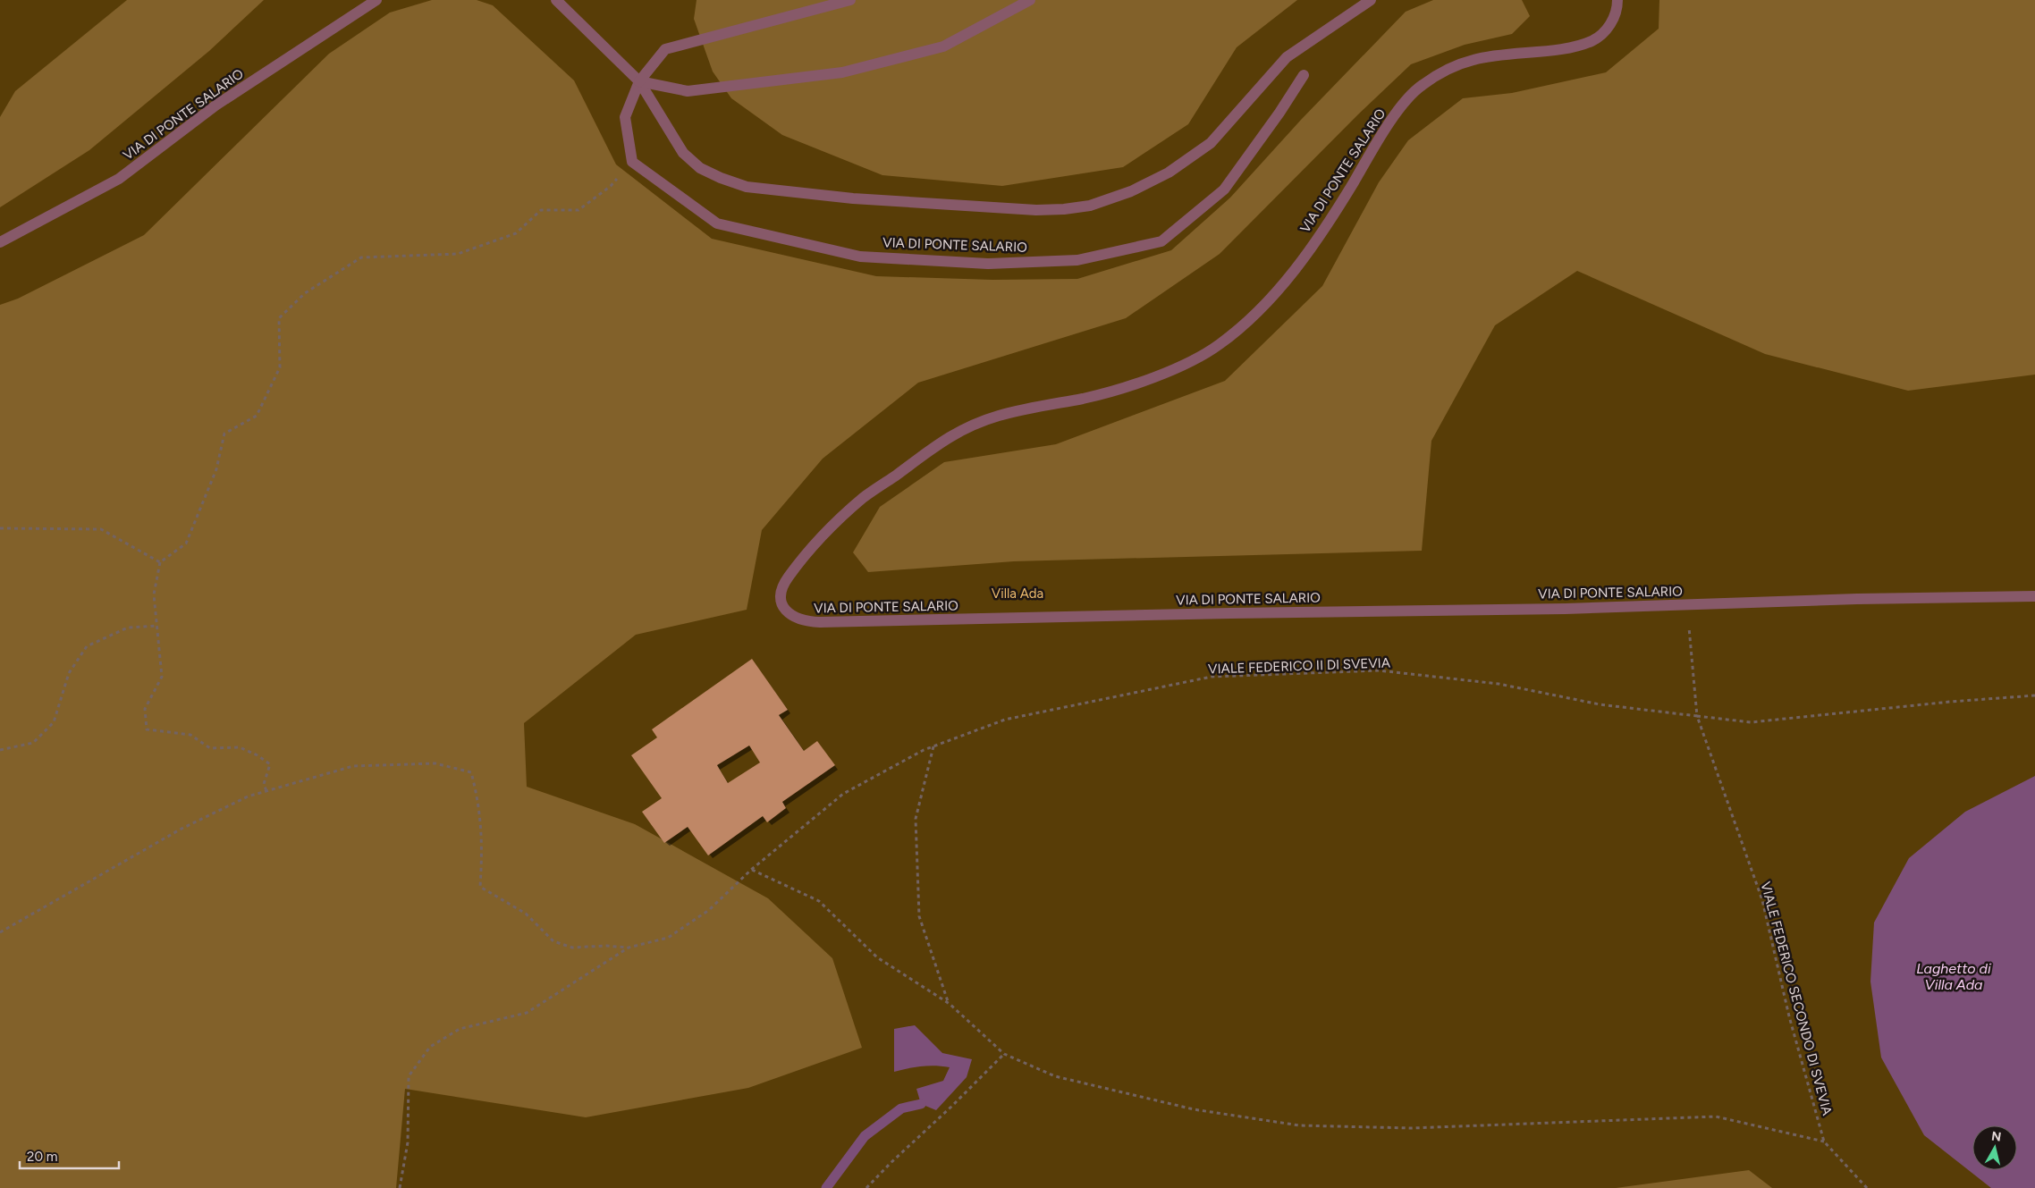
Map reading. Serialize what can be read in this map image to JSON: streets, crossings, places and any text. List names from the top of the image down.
{
  "streets": {
    "street": ["VIA DI PONTE SALARIO"],
    "path": ["VIALE FEDERICO II DI SVEVIA", "VIALE FEDERICO SECONDO DI SVEVIA"]
  },
  "crossings": [
    ["VIALE FEDERICO II DI SVEVIA", "VIALE FEDERICO SECONDO DI SVEVIA"]
  ],
  "water": ["Laghetto di Villa Ada"],
  "parks": ["Villa Ada"],
  "scale_bar": "20 m",
  "north": "top"
}
